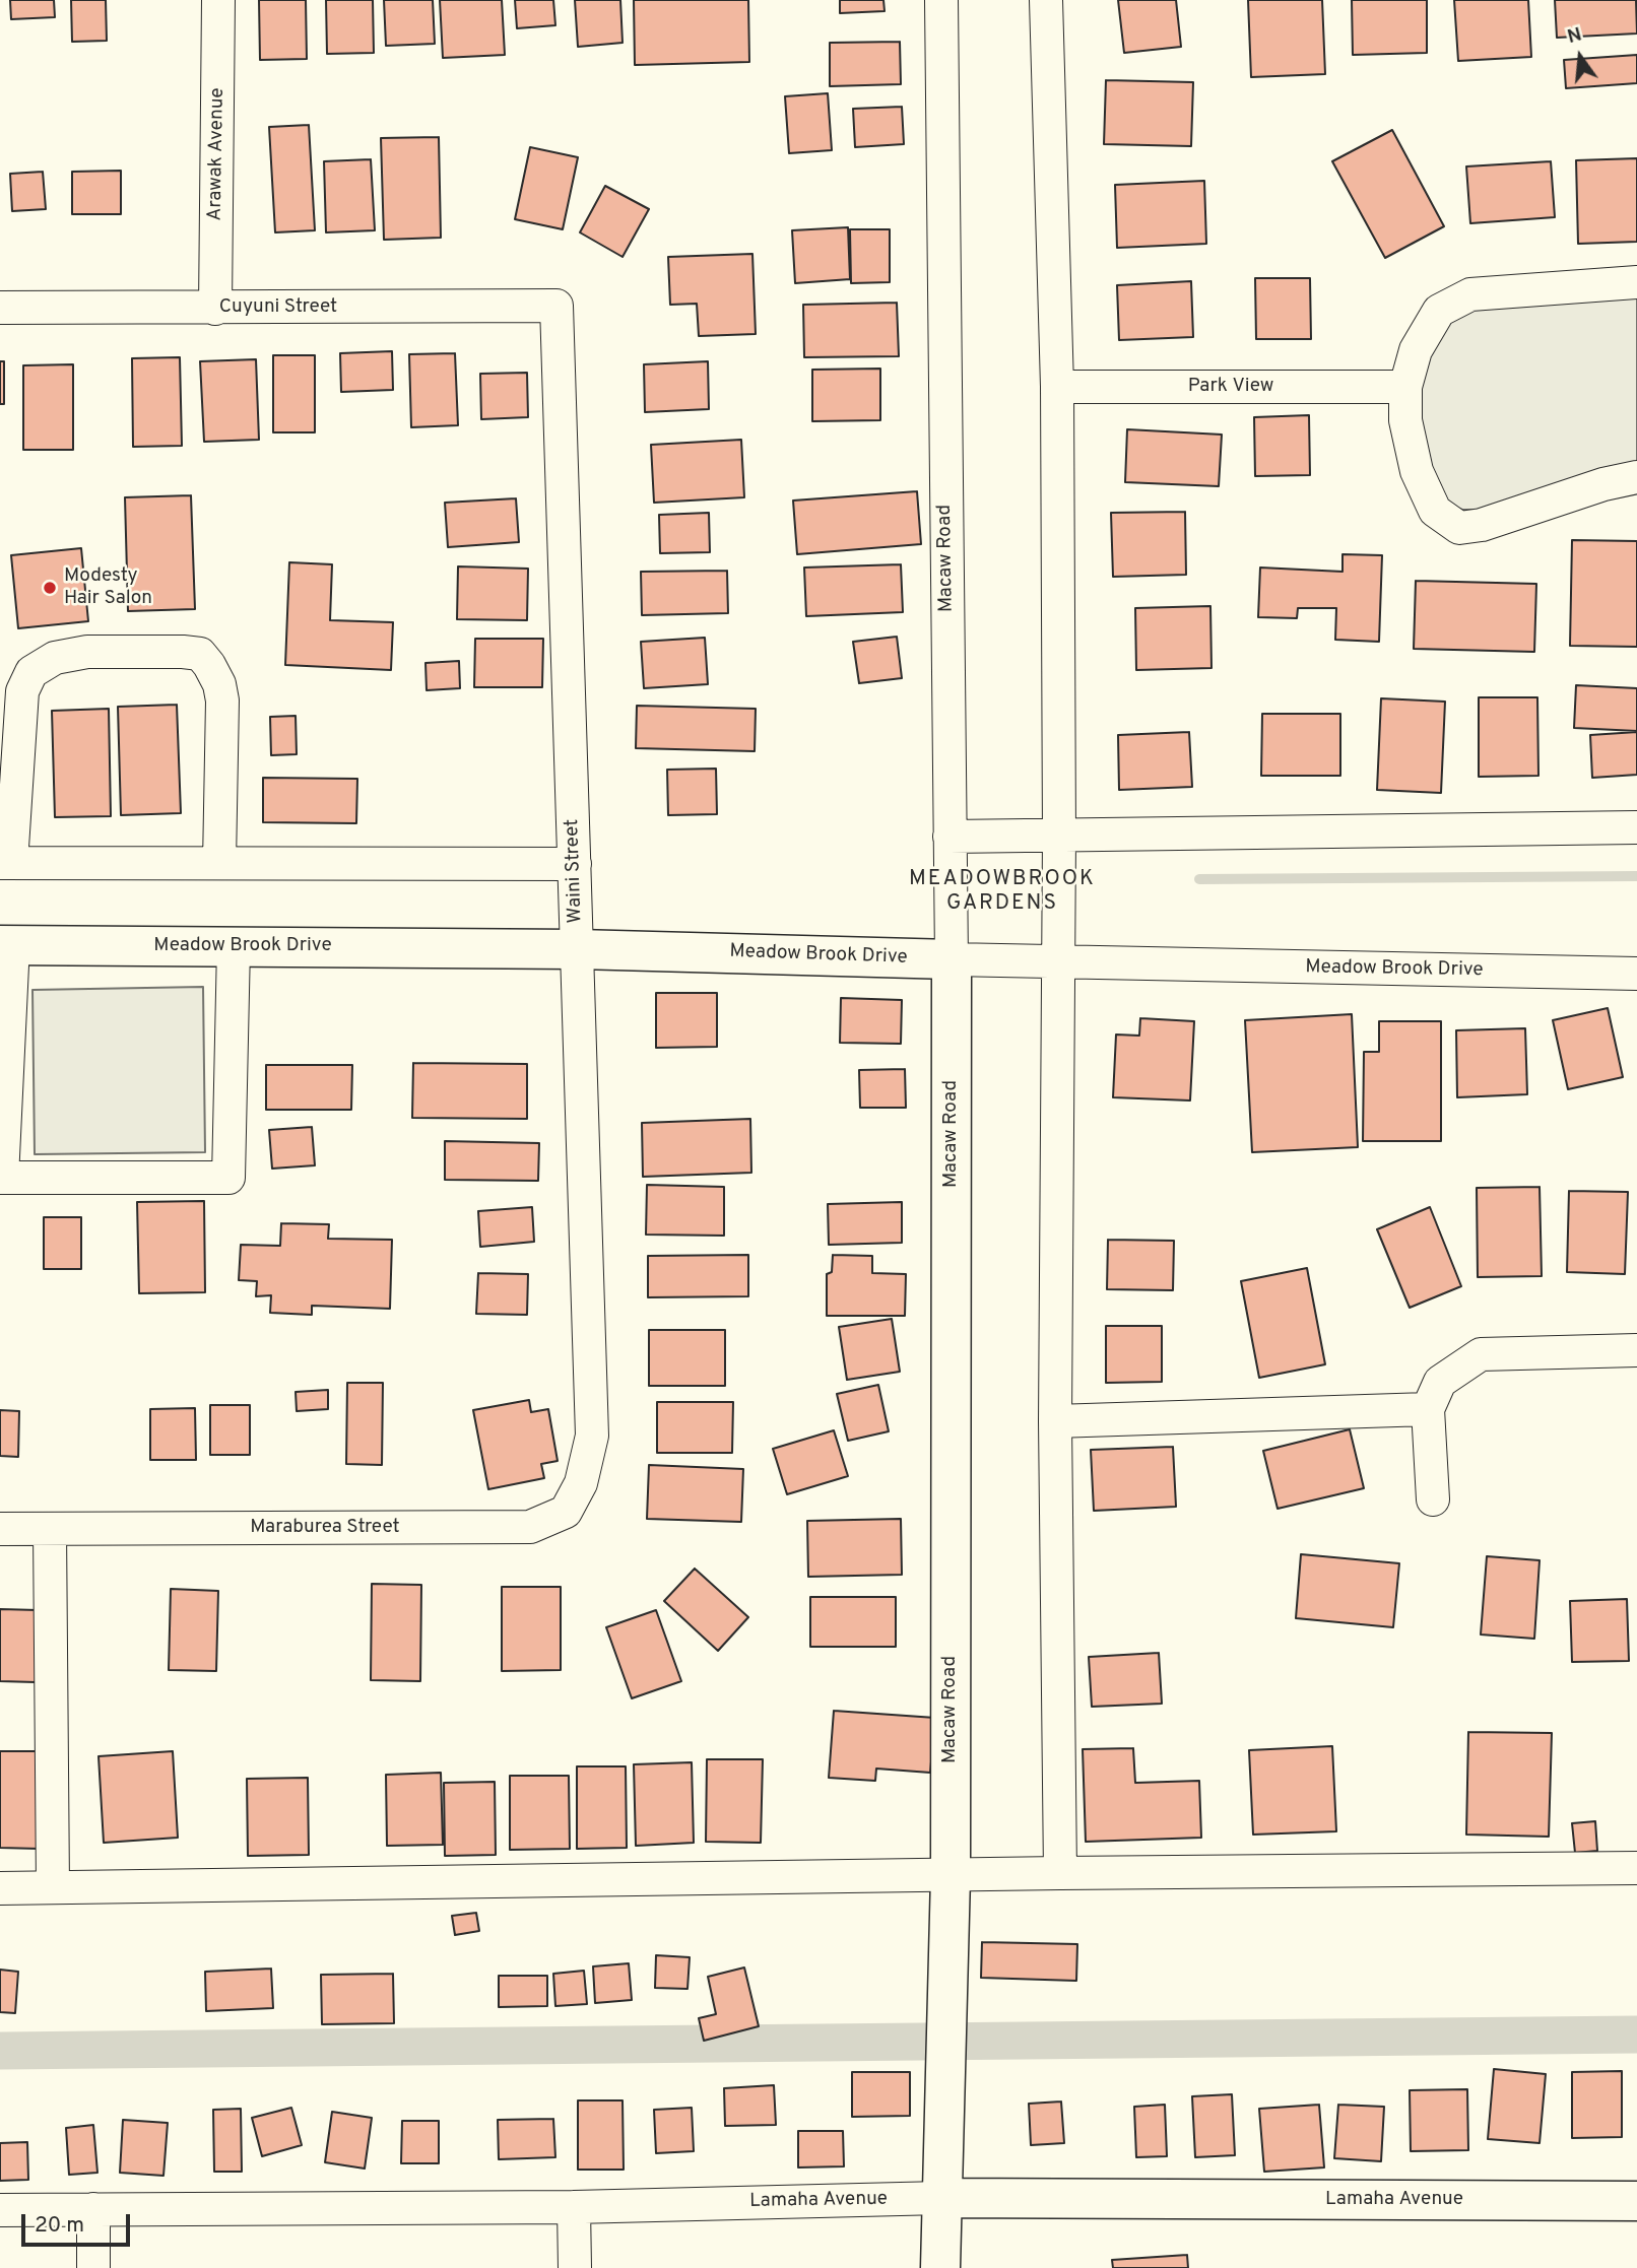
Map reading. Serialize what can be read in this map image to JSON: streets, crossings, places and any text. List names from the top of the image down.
{
  "streets": {
    "street": [
      "Arawak Avenue",
      "Cuyuni Street",
      "Park View",
      "Macaw Road",
      "Waini Street",
      "Meadow Brook Drive",
      "Maraburea Street",
      "Lamaha Avenue"
    ]
  },
  "crossings": [
    ["Arawak Avenue", "Cuyuni Street"],
    ["Cuyuni Street", "Waini Street"],
    ["Macaw Road", "Meadow Brook Drive"],
    ["Macaw Road", "Lamaha Avenue"],
    ["Waini Street", "Meadow Brook Drive"],
    ["Waini Street", "Maraburea Street"]
  ],
  "districts": ["MEADOWBROOK GARDENS"],
  "places": ["Modesty Hair Salon"],
  "scale_bar": "20 m",
  "north": "top"
}
